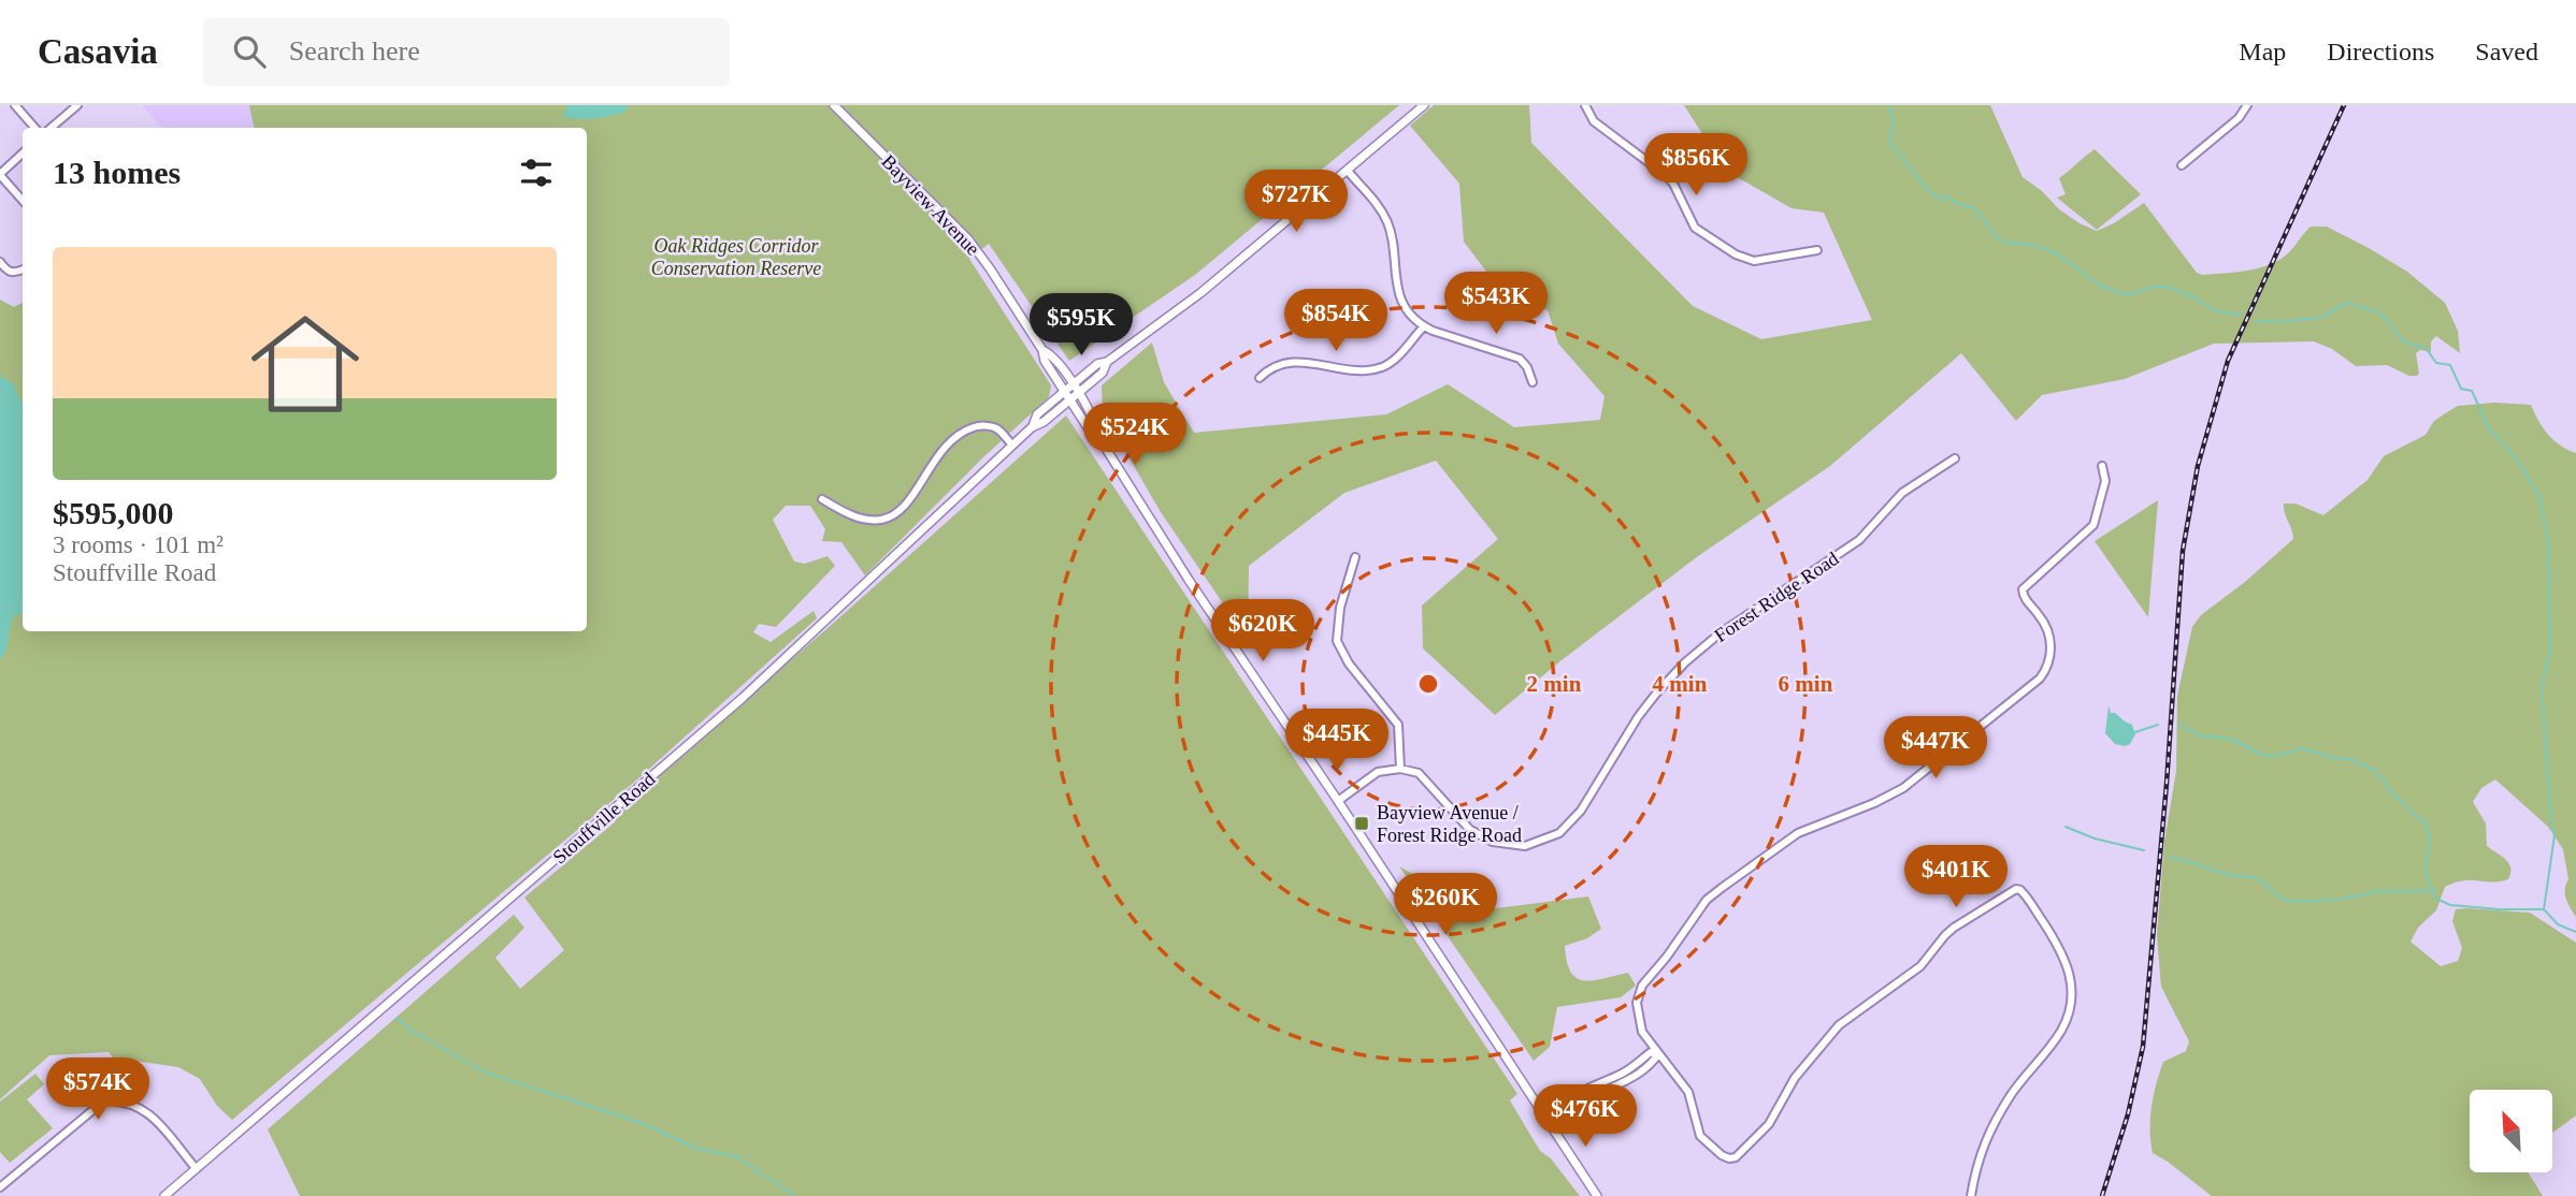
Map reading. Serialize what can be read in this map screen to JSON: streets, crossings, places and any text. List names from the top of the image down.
{
  "streets": {
    "main road": ["Bayview Avenue", "Stouffville Road"],
    "street": ["Forest Ridge Road"]
  },
  "crossings": [
    ["Bayview Avenue", "Stouffville Road"]
  ],
  "parks": ["Oak Ridges Corridor Conservation Reserve"],
  "places": {
    "transit": ["Bayview Avenue / Forest Ridge Road"]
  },
  "north": "top left",
  "page": {
    "header": "Casavia",
    "search": "Search here",
    "nav": ["Map", "Directions", "Saved"],
    "heading": "13 homes",
    "price": [
      "$856K",
      "$727K",
      "$543K",
      "$854K",
      "$595K",
      "$524K",
      "$620K",
      "$445K",
      "$447K",
      "$401K",
      "$260K",
      "$574K",
      "$476K"
    ],
    "list": [
      {
        "name": "$595,000",
        "note": "3 rooms · 101 m² · Stouffville Road"
      }
    ]
  },
  "rings": ["2 min", "4 min", "6 min"]
}
